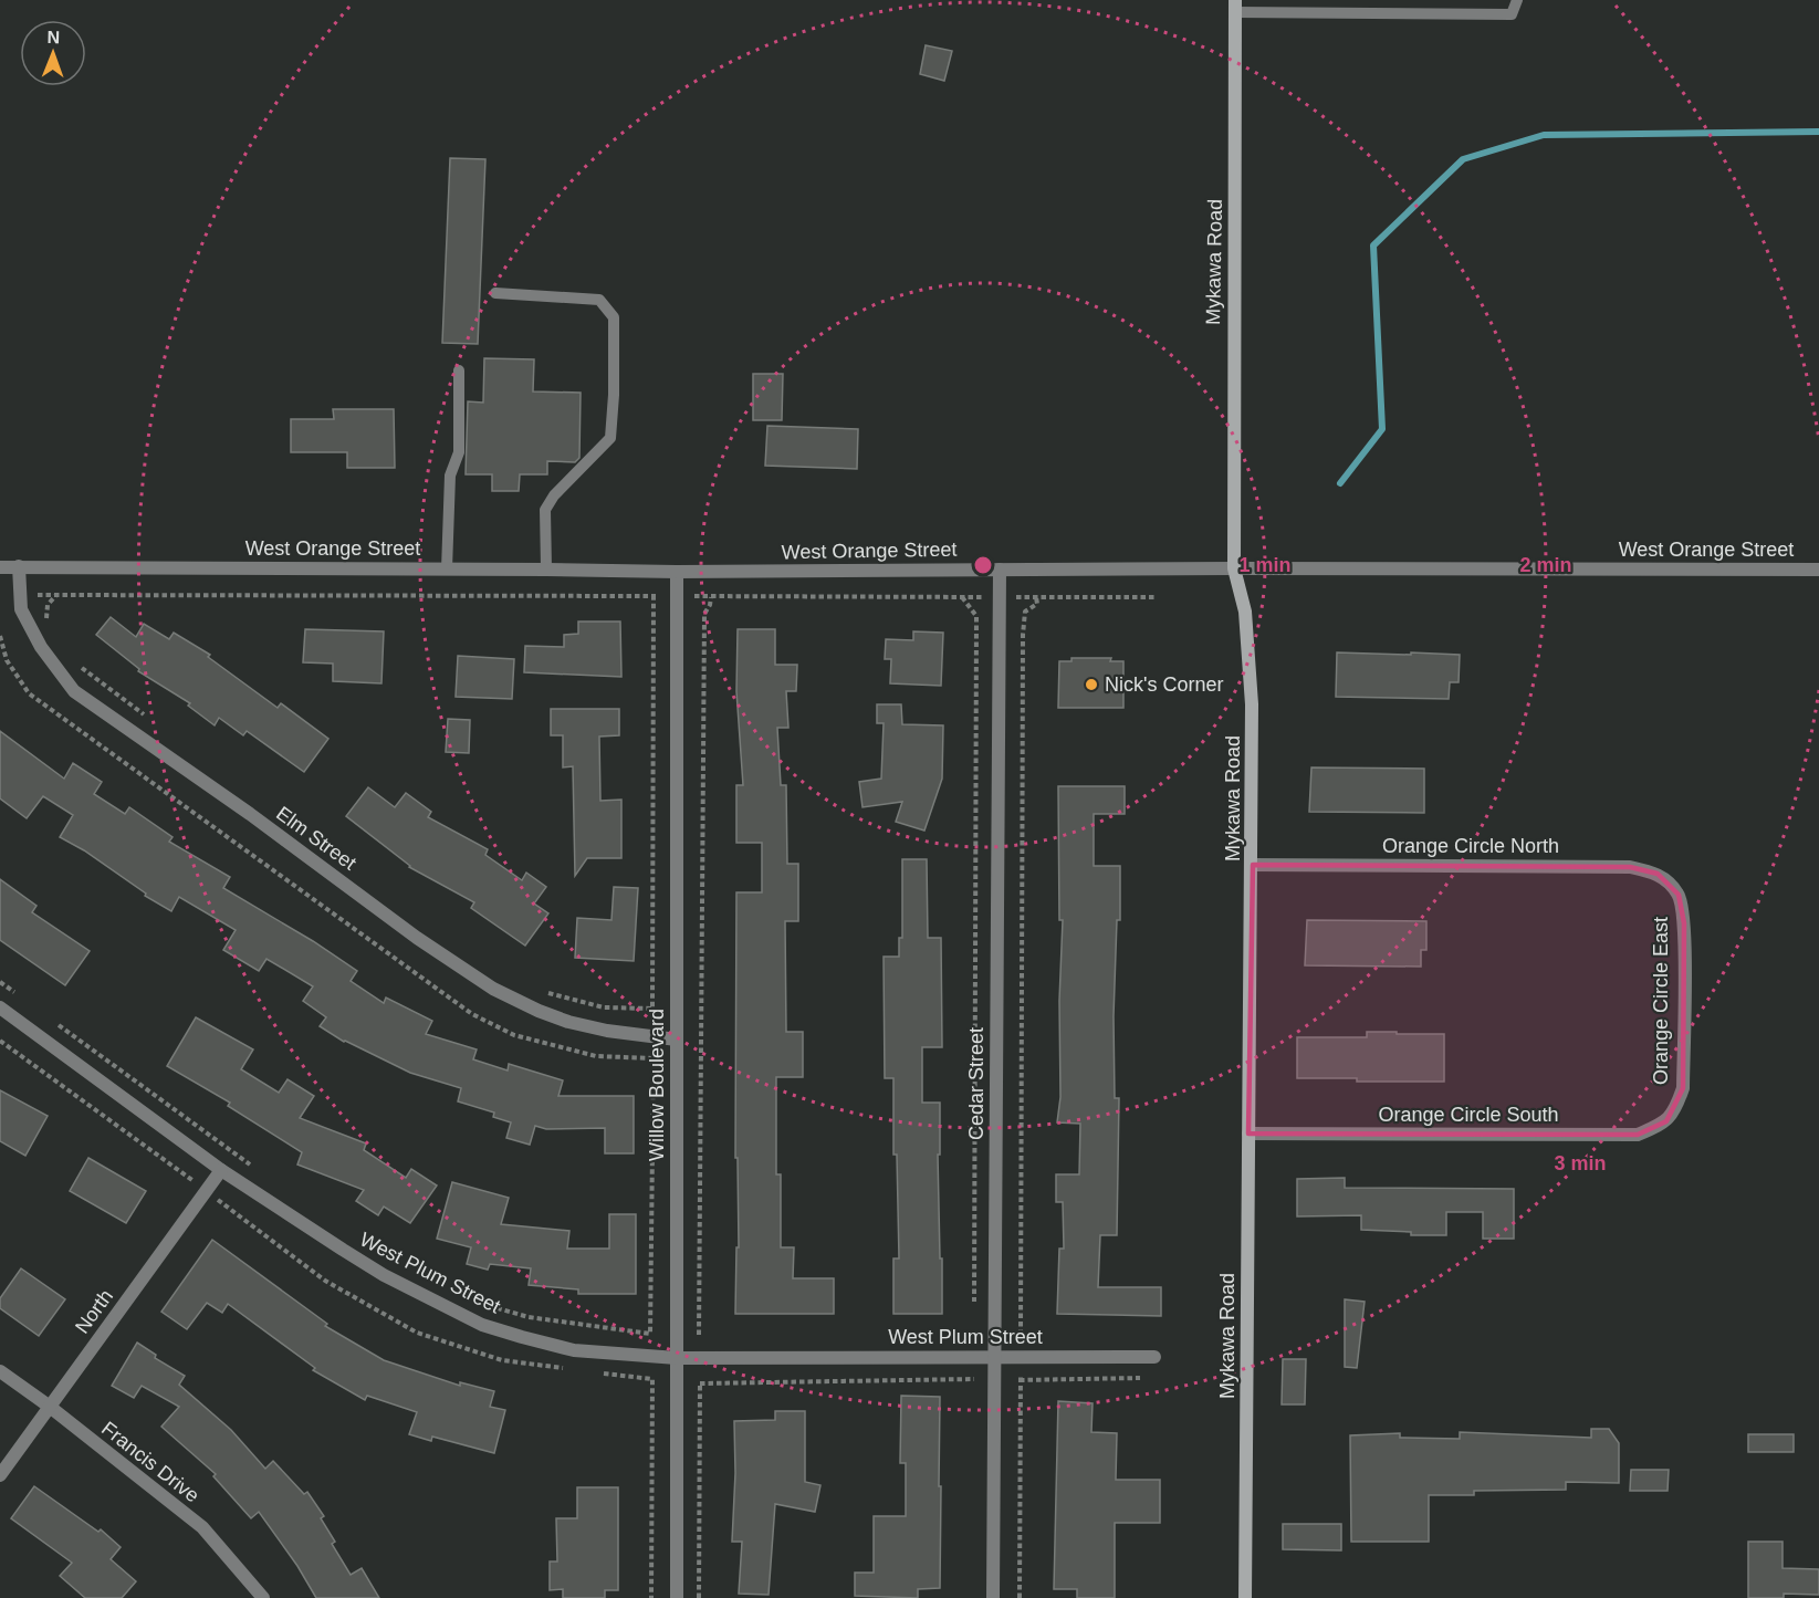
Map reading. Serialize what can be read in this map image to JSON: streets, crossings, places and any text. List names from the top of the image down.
{
  "streets": {
    "main road": ["Mykawa Road"],
    "street": [
      "West Orange Street",
      "Elm Street",
      "Orange Circle North",
      "Orange Circle East",
      "Cedar Street",
      "Willow Boulevard",
      "Orange Circle South",
      "West Plum Street",
      "North",
      "Francis Drive"
    ]
  },
  "crossings": [
    ["Mykawa Road", "West Orange Street"],
    ["Mykawa Road", "Orange Circle North"],
    ["Mykawa Road", "Orange Circle South"],
    ["West Orange Street", "Elm Street"],
    ["West Orange Street", "Cedar Street"],
    ["West Orange Street", "Willow Boulevard"],
    ["Elm Street", "Willow Boulevard"],
    ["Orange Circle North", "Orange Circle East"],
    ["Orange Circle East", "Orange Circle South"],
    ["Cedar Street", "West Plum Street"],
    ["Willow Boulevard", "West Plum Street"],
    ["West Plum Street", "North"],
    ["North", "Francis Drive"]
  ],
  "places": ["Nick's Corner"],
  "north": "top",
  "rings": ["1 min", "2 min", "3 min"]
}
